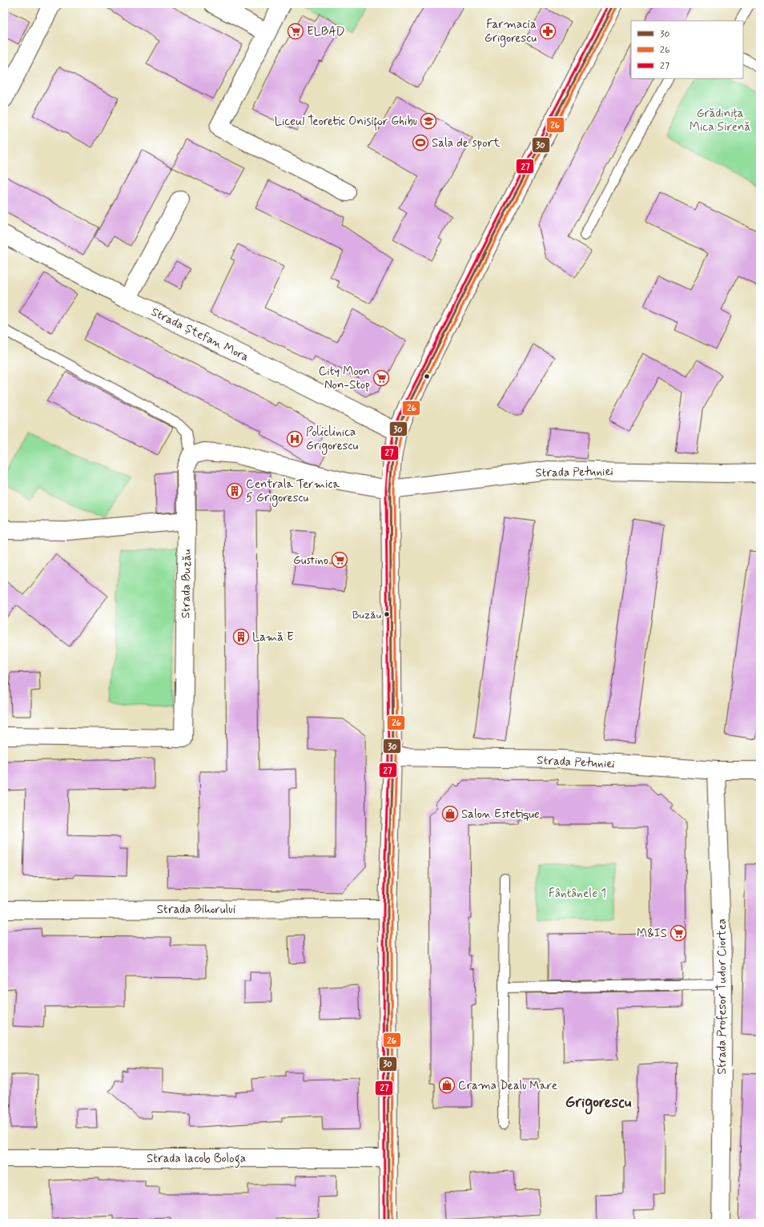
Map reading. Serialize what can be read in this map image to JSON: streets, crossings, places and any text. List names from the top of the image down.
{
  "streets": {
    "street": [
      "Strada Ștefan Mora",
      "Strada Petuniei",
      "Strada Buzău",
      "Strada Bihorului",
      "Strada Profesor Tudor Ciortea",
      "Strada Iacob Bologa"
    ]
  },
  "crossings": [
    ["Strada Petuniei", "Strada Profesor Tudor Ciortea"]
  ],
  "districts": ["Grigorescu"],
  "parks": ["Grădinița Mica Sirenă", "Fântânele 1"],
  "places": {
    "supermarket": [
      "ELBAD",
      "City Moon Non-Stop",
      "Gustino",
      "M&IS"
    ],
    "pharmacy": ["Farmacia Grigorescu"],
    "school or university": ["Liceul Teoretic Onisifor Ghibu"],
    "sports": ["Sala de sport"],
    "hospital": ["Policlinica Grigorescu"],
    "building": ["Centrala Termica 5 Grigorescu", "Lamă E"],
    "other": ["Buzău"],
    "shop": ["Salon Estetique", "Crama Dealu Mare"]
  },
  "lines": ["transit line 30", "transit line 27", "transit line 26"],
  "legend": ["30", "26", "27"]
}
